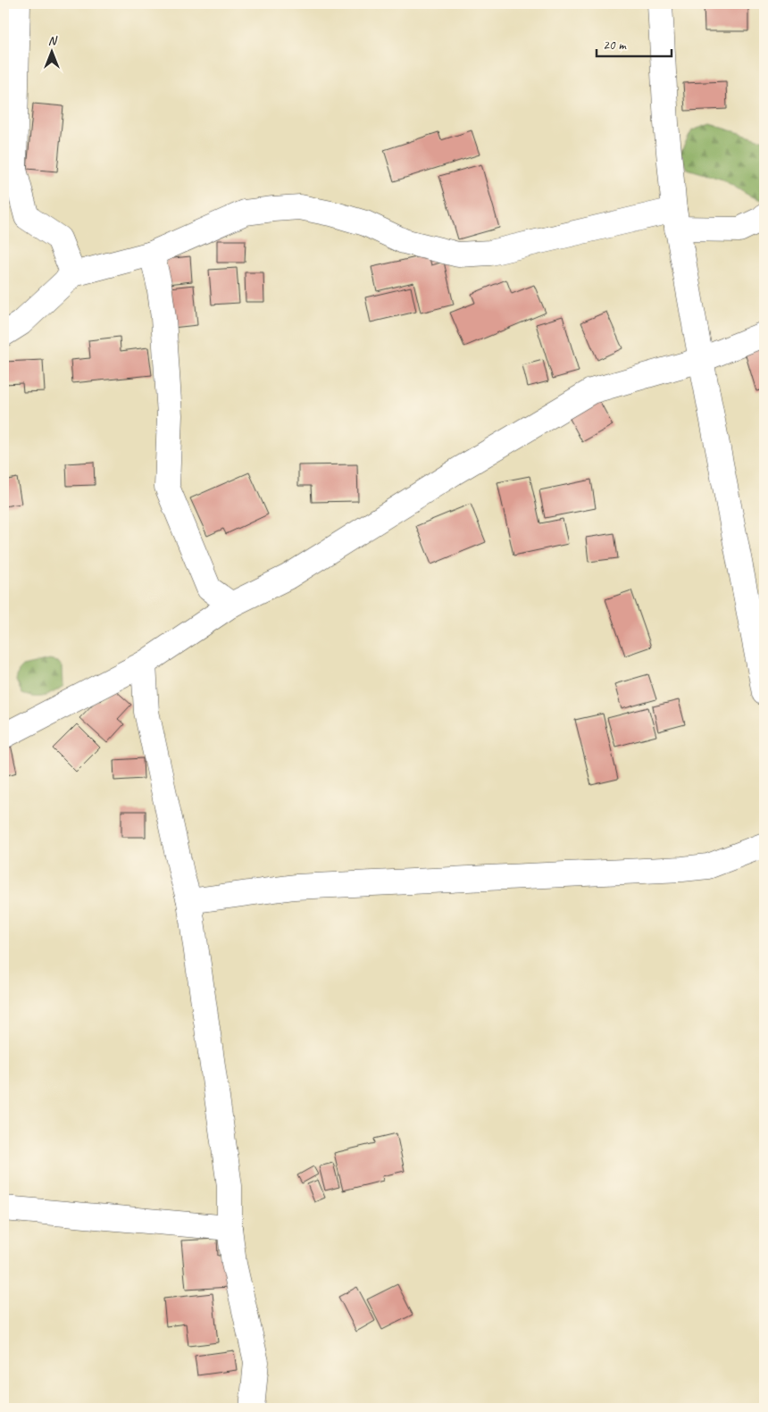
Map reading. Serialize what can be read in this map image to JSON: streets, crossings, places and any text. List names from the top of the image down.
{
  "scale_bar": "20 m",
  "north": "top"
}
